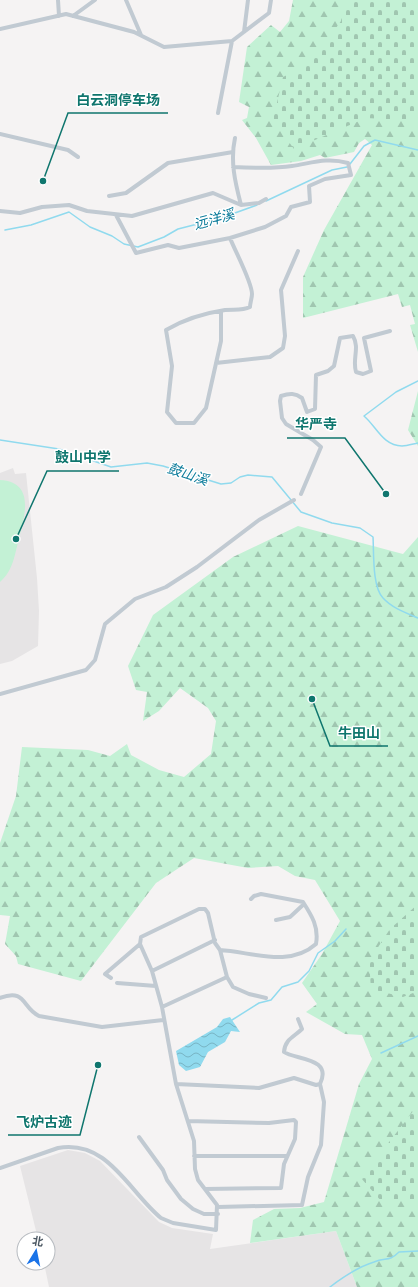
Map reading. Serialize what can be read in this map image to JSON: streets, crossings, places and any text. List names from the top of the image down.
{
  "water": ["远洋溪", "鼓山溪"],
  "places": [
    "白云洞停车场",
    "华严寺",
    "鼓山中学",
    "牛田山",
    "飞炉古迹"
  ],
  "north": "top"
}
